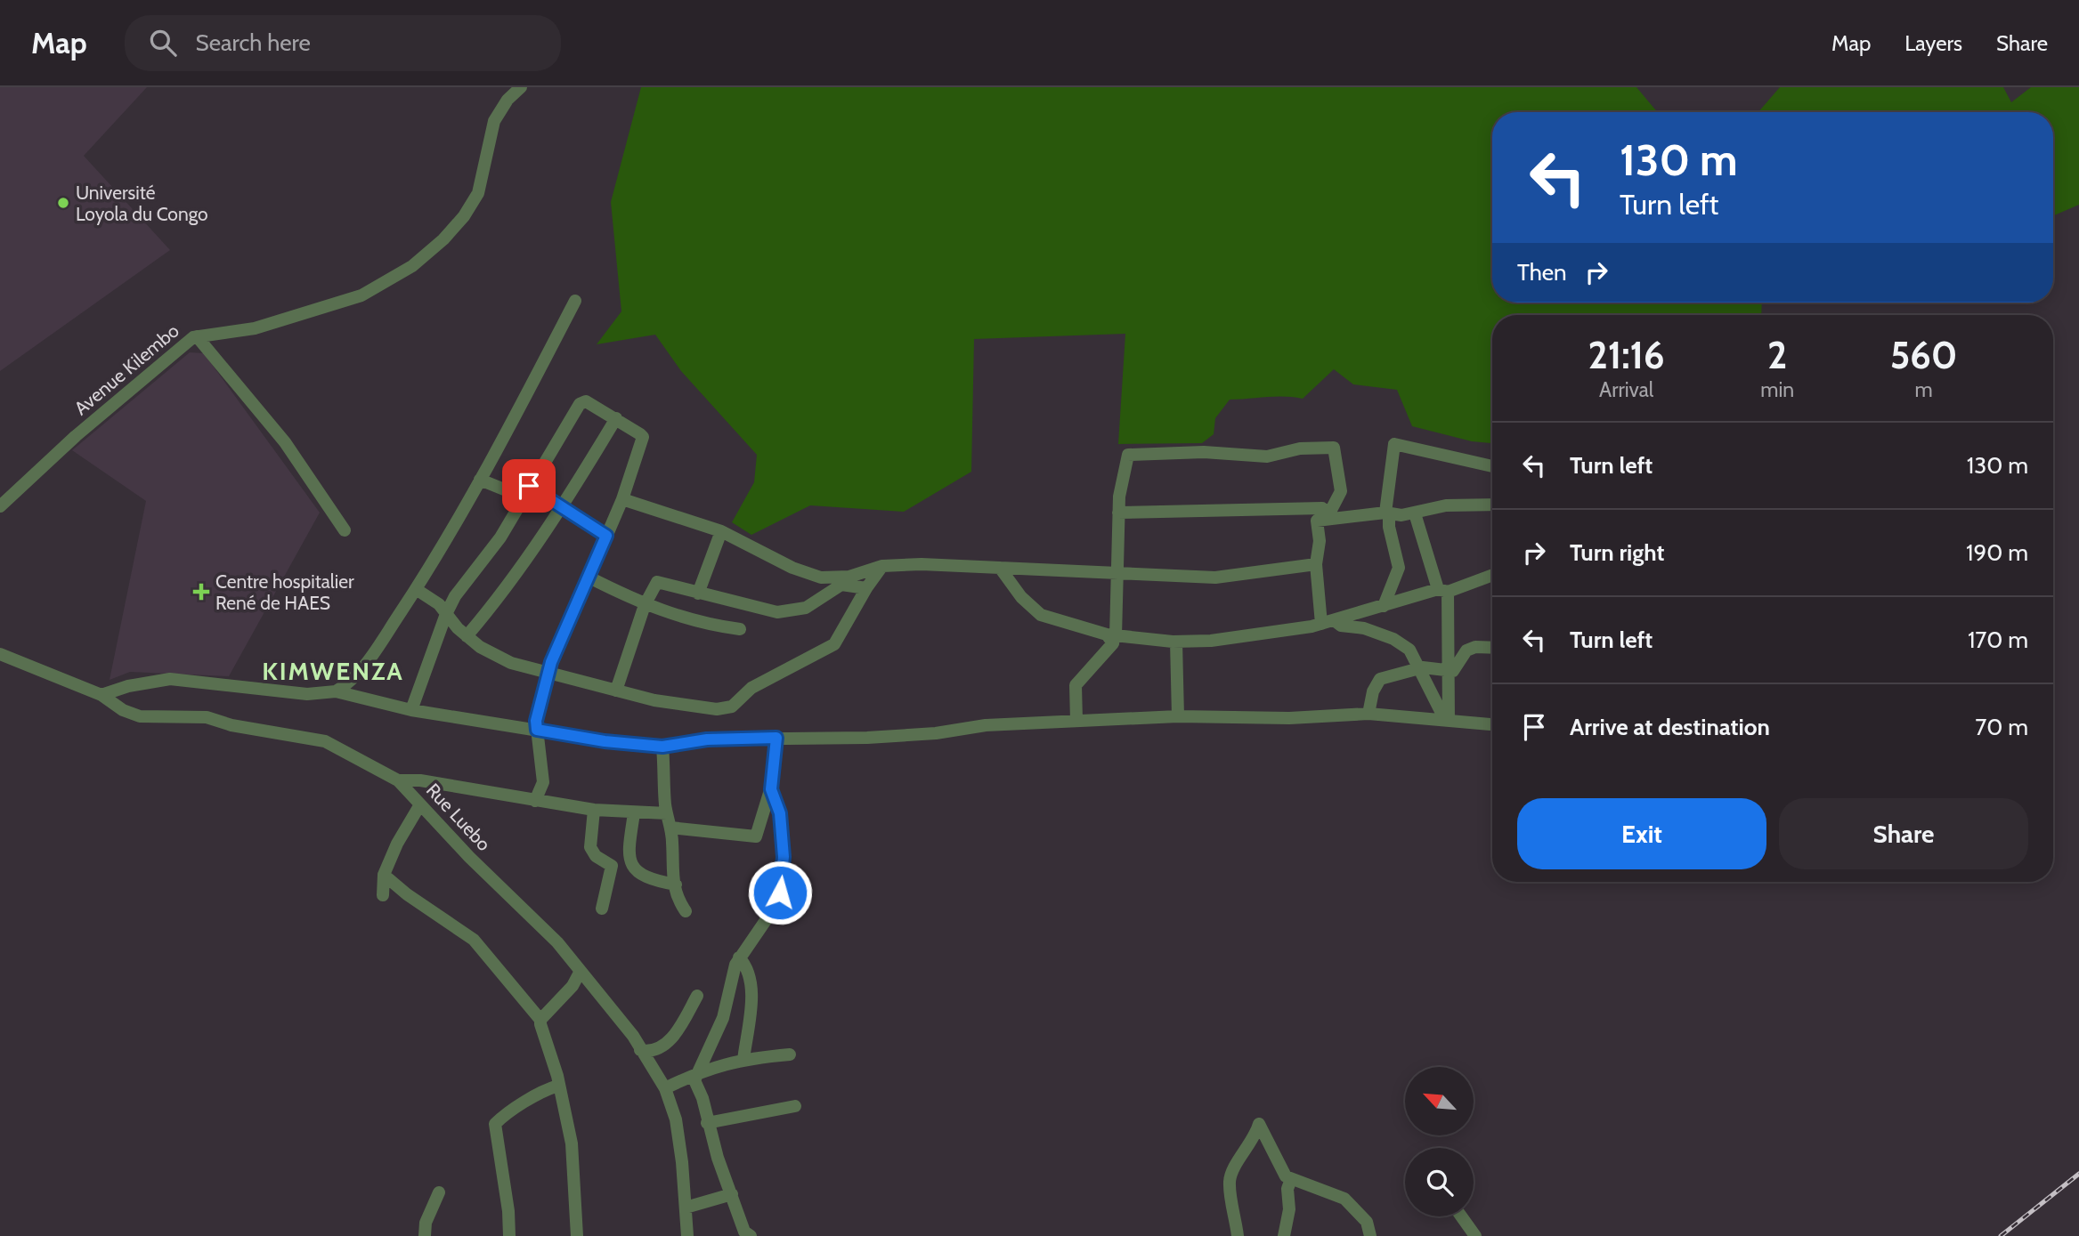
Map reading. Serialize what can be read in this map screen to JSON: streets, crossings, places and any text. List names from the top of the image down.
{
  "streets": {
    "street": ["Avenue Kilembo", "Rue Luebo"]
  },
  "districts": ["KIMWENZA"],
  "places": {
    "other": ["Université Loyola du Congo"],
    "health": ["Centre hospitalier René de HAES"]
  },
  "north": "top left",
  "page": {
    "header": "Map",
    "search": "Search here",
    "nav": ["Map", "Layers", "Share"],
    "turn": ["130 m", "Turn left"],
    "then": "Then",
    "eta": [
      "21:16",
      "Arrival",
      "2",
      "min",
      "560",
      "m"
    ],
    "list": [
      {
        "name": "Turn left",
        "value": "130 m"
      },
      {
        "name": "Turn right",
        "value": "190 m"
      },
      {
        "name": "Turn left",
        "value": "170 m"
      },
      {
        "name": "Arrive at destination",
        "value": "70 m"
      }
    ],
    "buttons": ["Exit", "Share"]
  }
}
